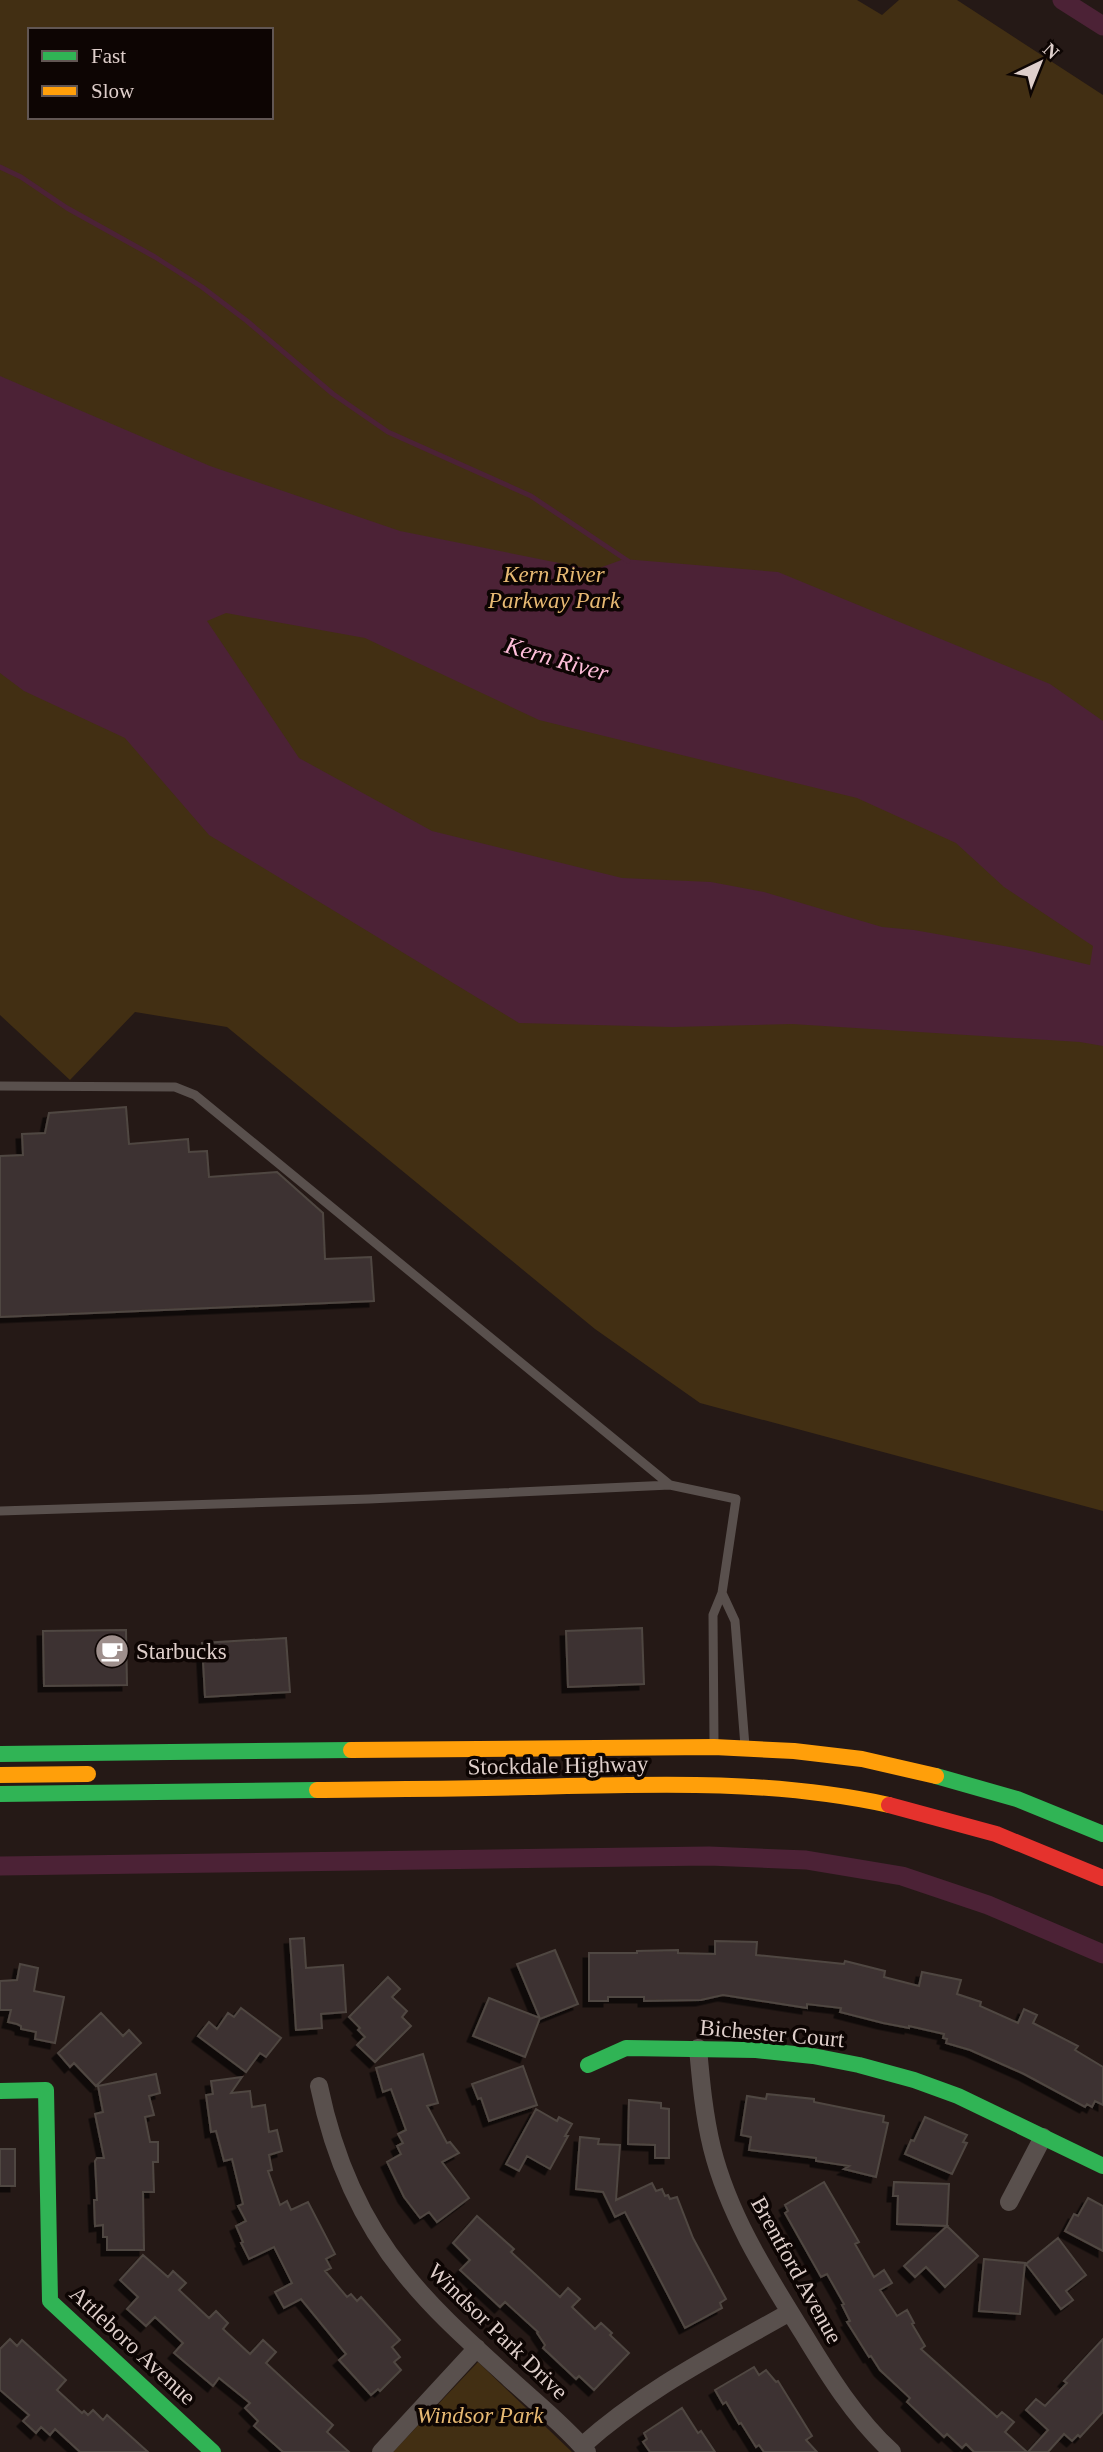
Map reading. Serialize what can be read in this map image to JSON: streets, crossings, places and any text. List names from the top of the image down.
{
  "streets": {
    "main road": ["Stockdale Highway", "Bichester Court", "Attleboro Avenue"],
    "street": ["Brentford Avenue", "Windsor Park Drive"]
  },
  "crossings": [
    ["Bichester Court", "Brentford Avenue"]
  ],
  "water": ["Kern River"],
  "parks": ["Kern River Parkway Park", "Windsor Park"],
  "places": {
    "cafe": ["Starbucks"]
  },
  "legend": ["Fast", "Slow"],
  "north": "top right"
}
